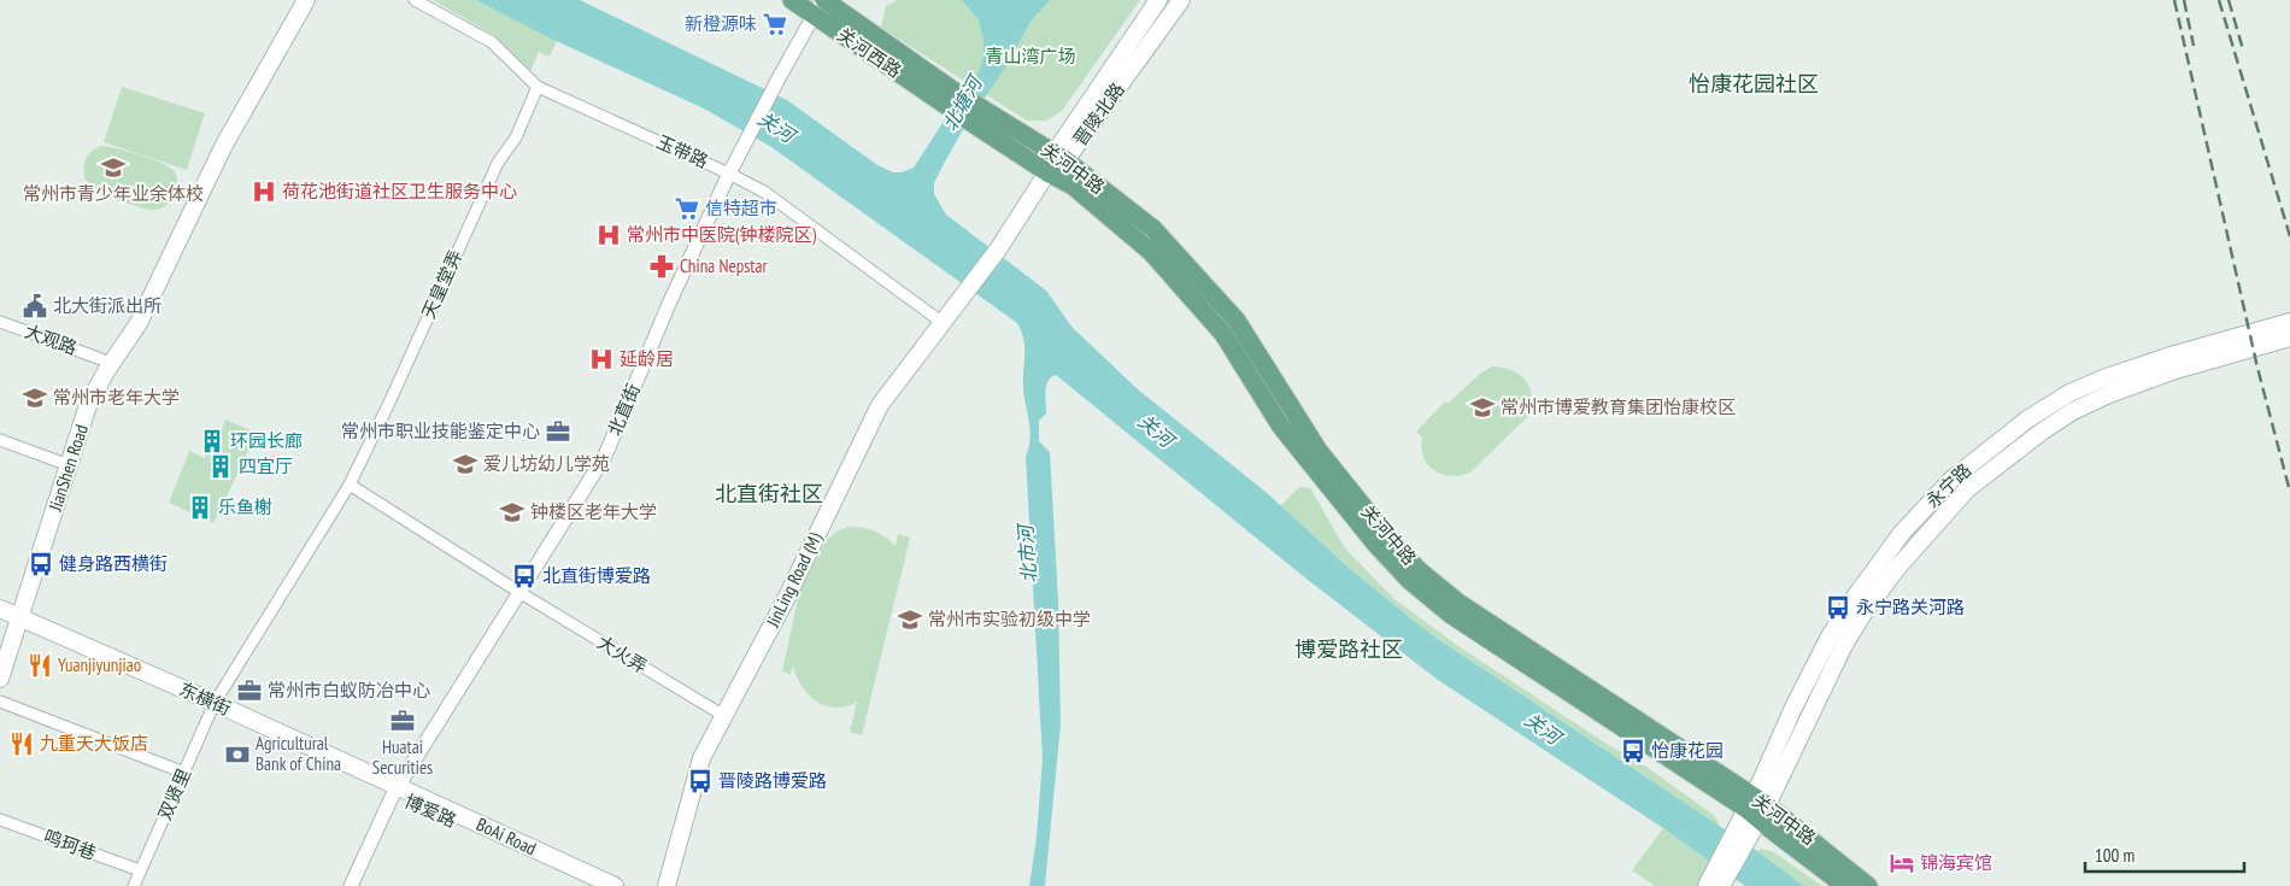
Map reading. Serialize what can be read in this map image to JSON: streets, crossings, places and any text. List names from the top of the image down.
{
  "streets": {
    "main road": [
      "关河西路",
      "晋陵北路",
      "关河中路",
      "JianShen Road",
      "永宁路",
      "JinLing Road (M)",
      "东横街",
      "博爱路",
      "BoAi Road"
    ],
    "street": [
      "玉带路",
      "天皇堂弄",
      "大观路",
      "北直街",
      "大火弄",
      "双贤里",
      "鸣珂巷"
    ]
  },
  "crossings": [
    ["关河西路", "关河中路"],
    ["关河西路", "北直街"],
    ["晋陵北路", "关河中路"],
    ["晋陵北路", "JinLing Road (M)"],
    ["玉带路", "天皇堂弄"],
    ["玉带路", "北直街"],
    ["玉带路", "JinLing Road (M)"],
    ["关河中路", "永宁路"],
    ["关河中路", "JinLing Road (M)"],
    ["天皇堂弄", "东横街"],
    ["天皇堂弄", "双贤里"],
    ["大观路", "JianShen Road"],
    ["北直街", "大火弄"],
    ["北直街", "东横街"],
    ["北直街", "博爱路"],
    ["北直街", "BoAi Road"],
    ["JianShen Road", "东横街"],
    ["JinLing Road (M)", "大火弄"],
    ["东横街", "双贤里"],
    ["东横街", "博爱路"],
    ["东横街", "BoAi Road"],
    ["双贤里", "鸣珂巷"],
    ["博爱路", "BoAi Road"]
  ],
  "districts": ["怡康花园社区", "北直街社区", "博爱路社区"],
  "water": ["北塘河", "关河", "北市河"],
  "parks": ["青山湾广场"],
  "places": {
    "supermarket": ["新橙源味", "信特超市"],
    "school or university": [
      "常州市青少年业余体校",
      "常州市老年大学",
      "常州市博爱教育集团怡康校区",
      "爱儿坊幼儿学苑",
      "钟楼区老年大学",
      "常州市实验初级中学"
    ],
    "hospital": ["荷花池街道社区卫生服务中心", "常州市中医院(钟楼院区)", "延龄居"],
    "pharmacy": ["China Nepstar"],
    "public building": ["北大街派出所"],
    "office": ["常州市职业技能鉴定中心", "常州市白蚁防冶中心", "Huatai Securities"],
    "building": ["环园长廊", "四宜厅", "乐鱼榭"],
    "bus stop": [
      "健身路西横街",
      "北直街博爱路",
      "永宁路关河路",
      "怡康花园",
      "晋陵路博爱路"
    ],
    "restaurant": ["Yuanjiyunjiao", "九重天大饭店"],
    "bank": ["Agricultural Bank of China"],
    "hotel": ["锦海宾馆"]
  },
  "scale_bar": "100 m"
}
